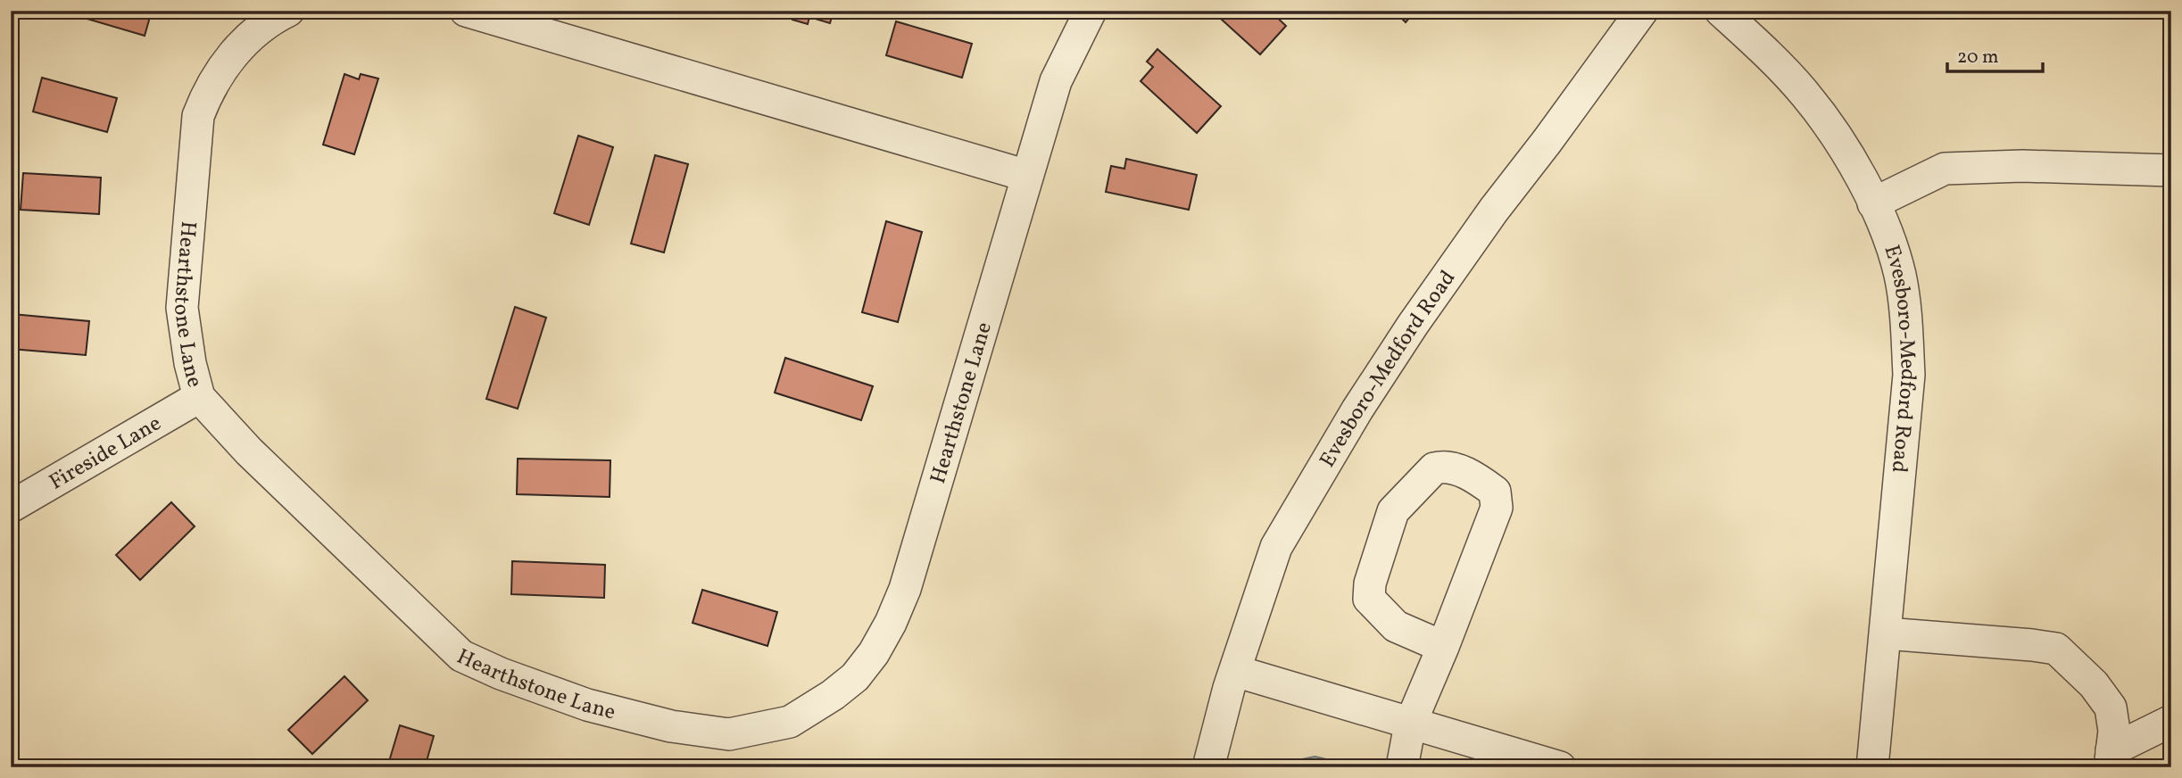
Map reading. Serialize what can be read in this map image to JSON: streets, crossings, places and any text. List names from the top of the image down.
{
  "streets": {
    "street": ["Hearthstone Lane", "Evesboro-Medford Road", "Fireside Lane"]
  },
  "crossings": [
    ["Hearthstone Lane", "Fireside Lane"]
  ],
  "scale_bar": "20 m"
}
